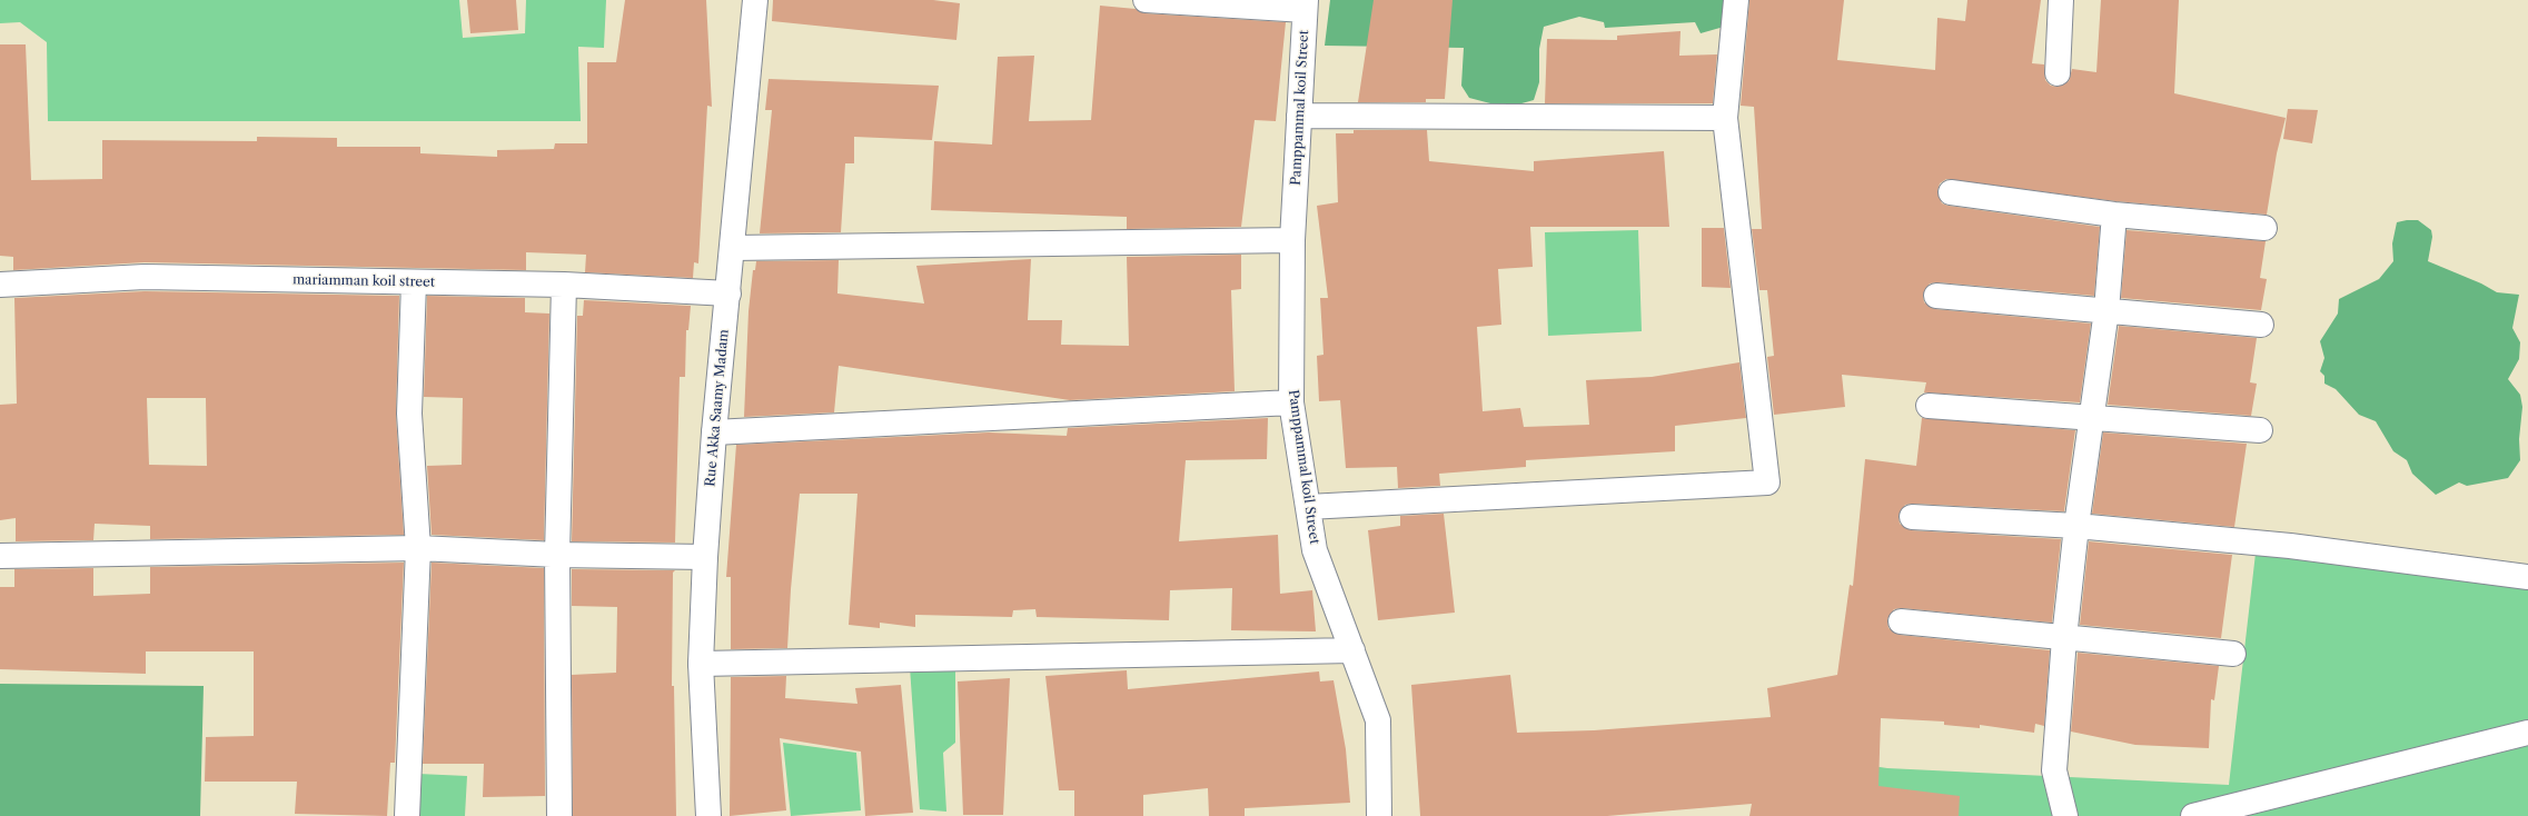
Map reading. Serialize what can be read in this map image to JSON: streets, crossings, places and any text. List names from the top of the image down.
{
  "streets": {
    "street": ["Pamppammal koil Street", "mariamman koil street", "Rue Akka Saamy Madam"]
  },
  "crossings": [
    ["mariamman koil street", "Rue Akka Saamy Madam"]
  ]
}
